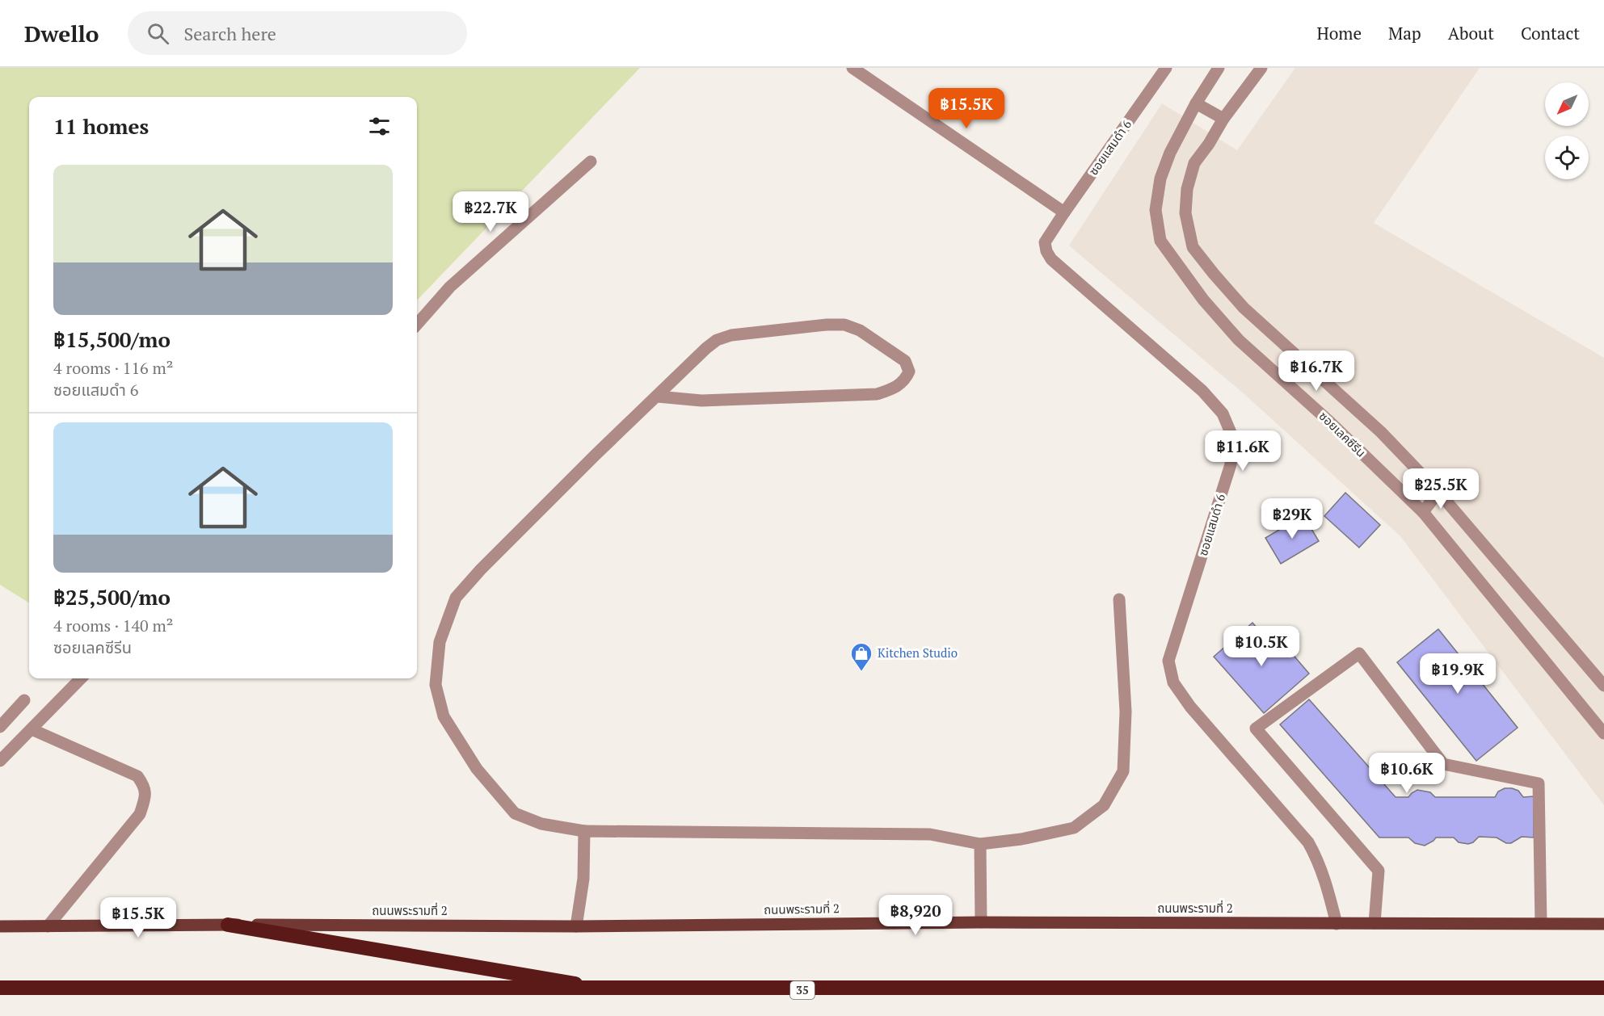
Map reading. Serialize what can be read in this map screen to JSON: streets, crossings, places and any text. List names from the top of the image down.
{
  "streets": {
    "highway": ["35"],
    "main road": ["ถนนพระรามที่ 2"],
    "street": ["ซอยแสมดำ 6", "ซอยเลคซีรีน"]
  },
  "crossings": [
    ["ซอยแสมดำ 6", "ถนนพระรามที่ 2"]
  ],
  "places": {
    "shop": ["Kitchen Studio"]
  },
  "north": "bottom left",
  "page": {
    "header": "Dwello",
    "search": "Search here",
    "nav": [
      "Home",
      "Map",
      "About",
      "Contact"
    ],
    "price": [
      "฿15.5K",
      "฿22.7K",
      "฿16.7K",
      "฿11.6K",
      "฿25.5K",
      "฿29K",
      "฿10.5K",
      "฿19.9K",
      "฿10.6K",
      "฿8,920",
      "฿15.5K"
    ],
    "heading": "11 homes",
    "list": [
      {
        "name": "฿15,500/mo",
        "note": "4 rooms · 116 m² · ซอยแสมดำ 6"
      },
      {
        "name": "฿25,500/mo",
        "note": "4 rooms · 140 m² · ซอยเลคซีรีน"
      }
    ]
  }
}
